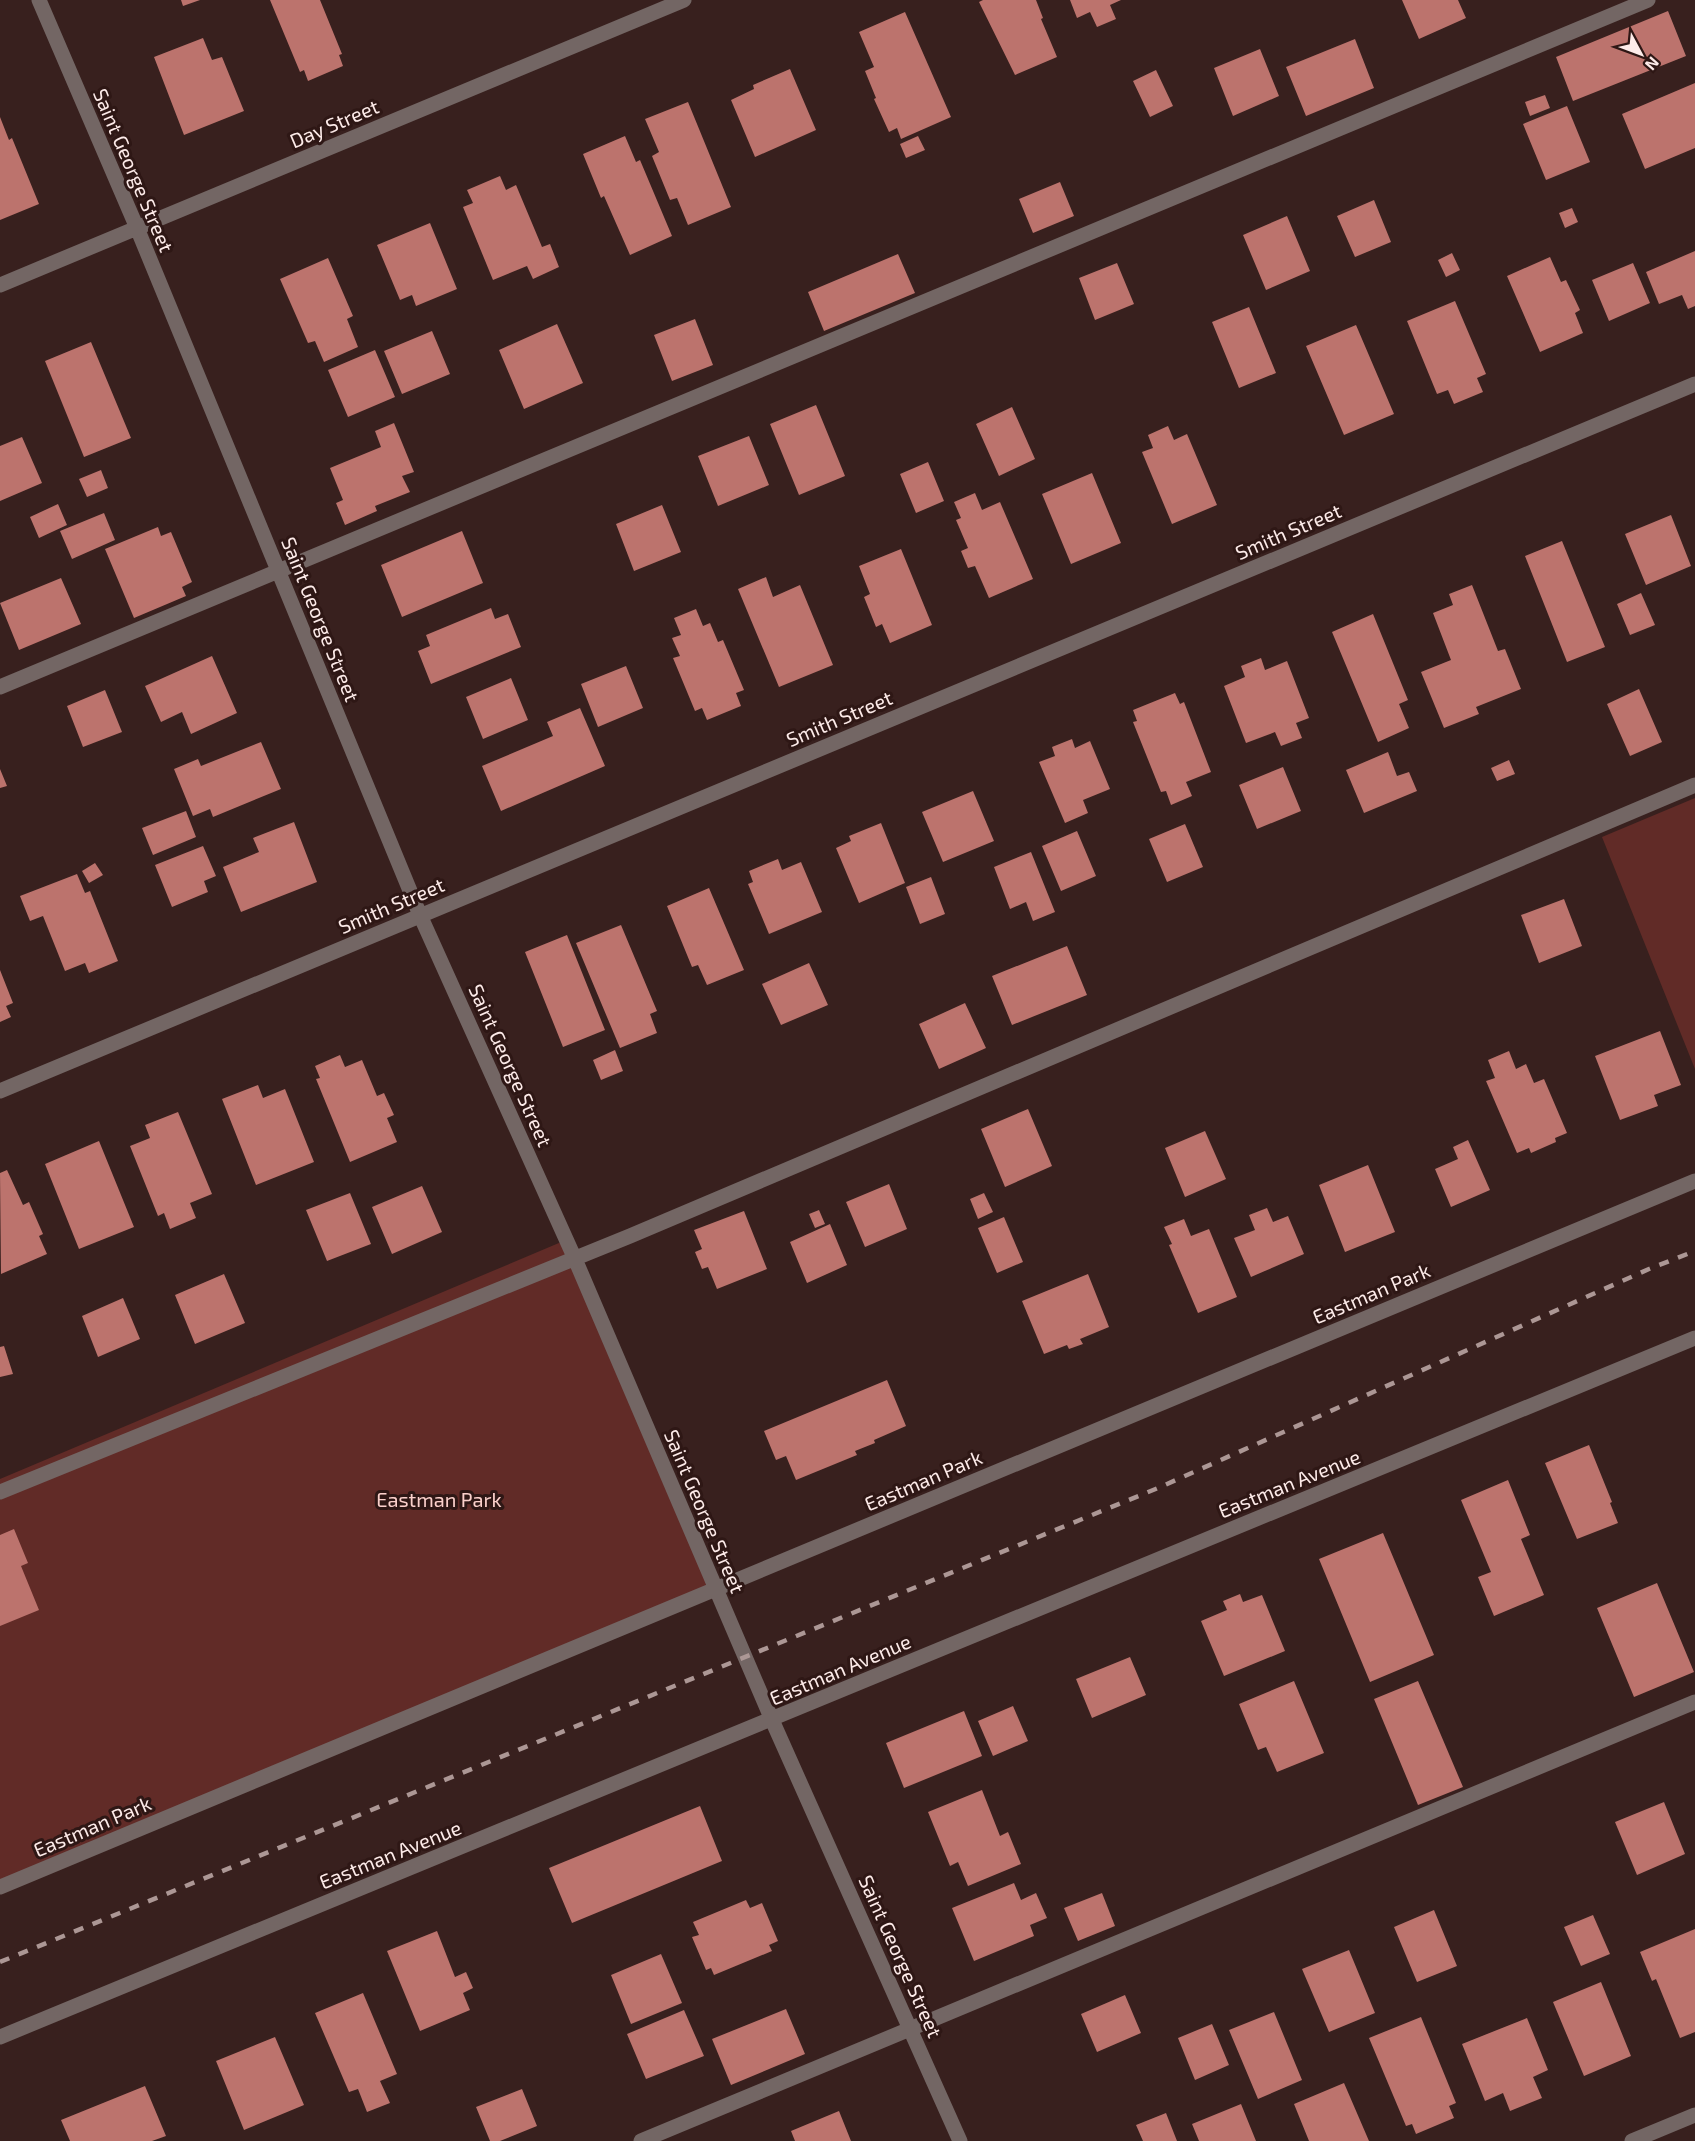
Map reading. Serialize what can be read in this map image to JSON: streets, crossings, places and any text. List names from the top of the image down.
{
  "streets": {
    "street": [
      "Day Street",
      "Saint George Street",
      "Smith Street",
      "Eastman Park",
      "Eastman Avenue"
    ]
  },
  "crossings": [
    ["Day Street", "Saint George Street"],
    ["Saint George Street", "Smith Street"],
    ["Saint George Street", "Eastman Park"],
    ["Saint George Street", "Eastman Avenue"]
  ],
  "parks": ["Eastman Park"],
  "north": "bottom right"
}
